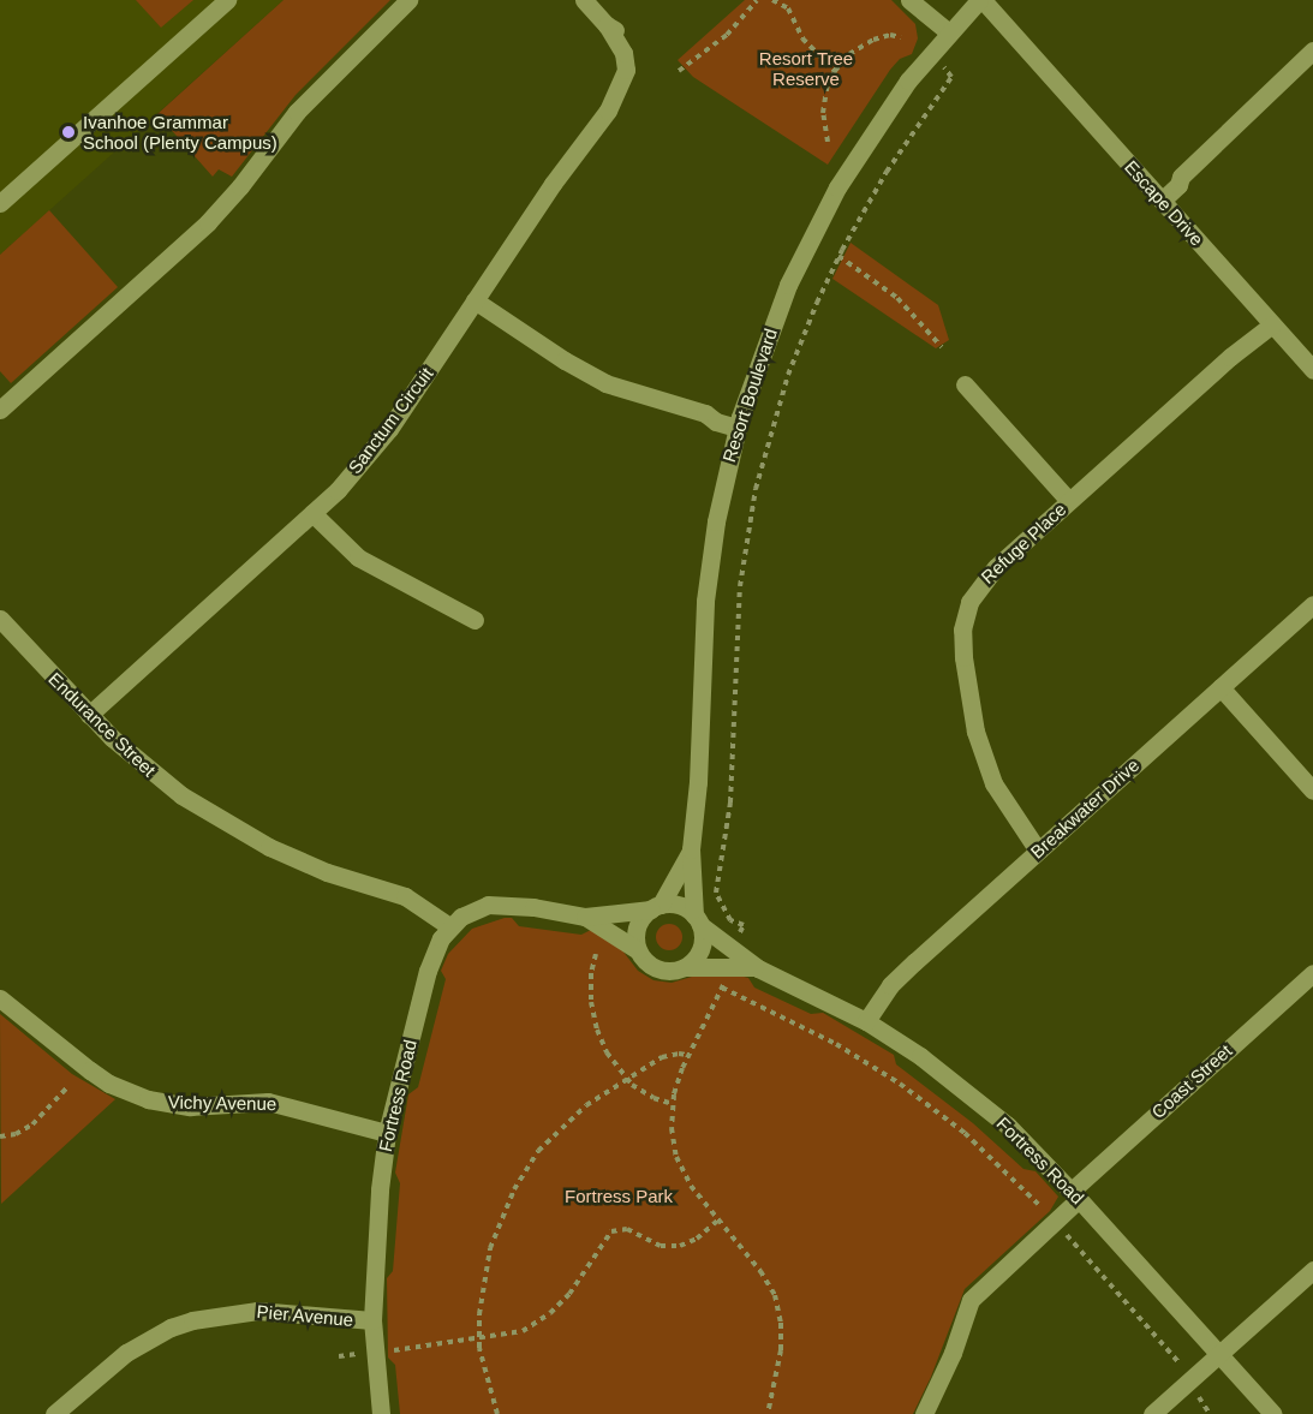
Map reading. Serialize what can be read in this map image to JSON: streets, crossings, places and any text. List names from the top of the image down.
{
  "streets": {
    "street": [
      "Escape Drive",
      "Resort Boulevard",
      "Sanctum Circuit",
      "Refuge Place",
      "Endurance Street",
      "Breakwater Drive",
      "Coast Street",
      "Fortress Road",
      "Vichy Avenue",
      "Pier Avenue"
    ]
  },
  "crossings": [
    ["Escape Drive", "Resort Boulevard"],
    ["Escape Drive", "Refuge Place"],
    ["Resort Boulevard", "Fortress Road"],
    ["Sanctum Circuit", "Endurance Street"],
    ["Refuge Place", "Breakwater Drive"],
    ["Endurance Street", "Fortress Road"],
    ["Breakwater Drive", "Fortress Road"],
    ["Coast Street", "Fortress Road"],
    ["Fortress Road", "Vichy Avenue"],
    ["Fortress Road", "Pier Avenue"]
  ],
  "parks": ["Resort Tree Reserve", "Fortress Park"],
  "places": ["Ivanhoe Grammar School (Plenty Campus)"]
}
